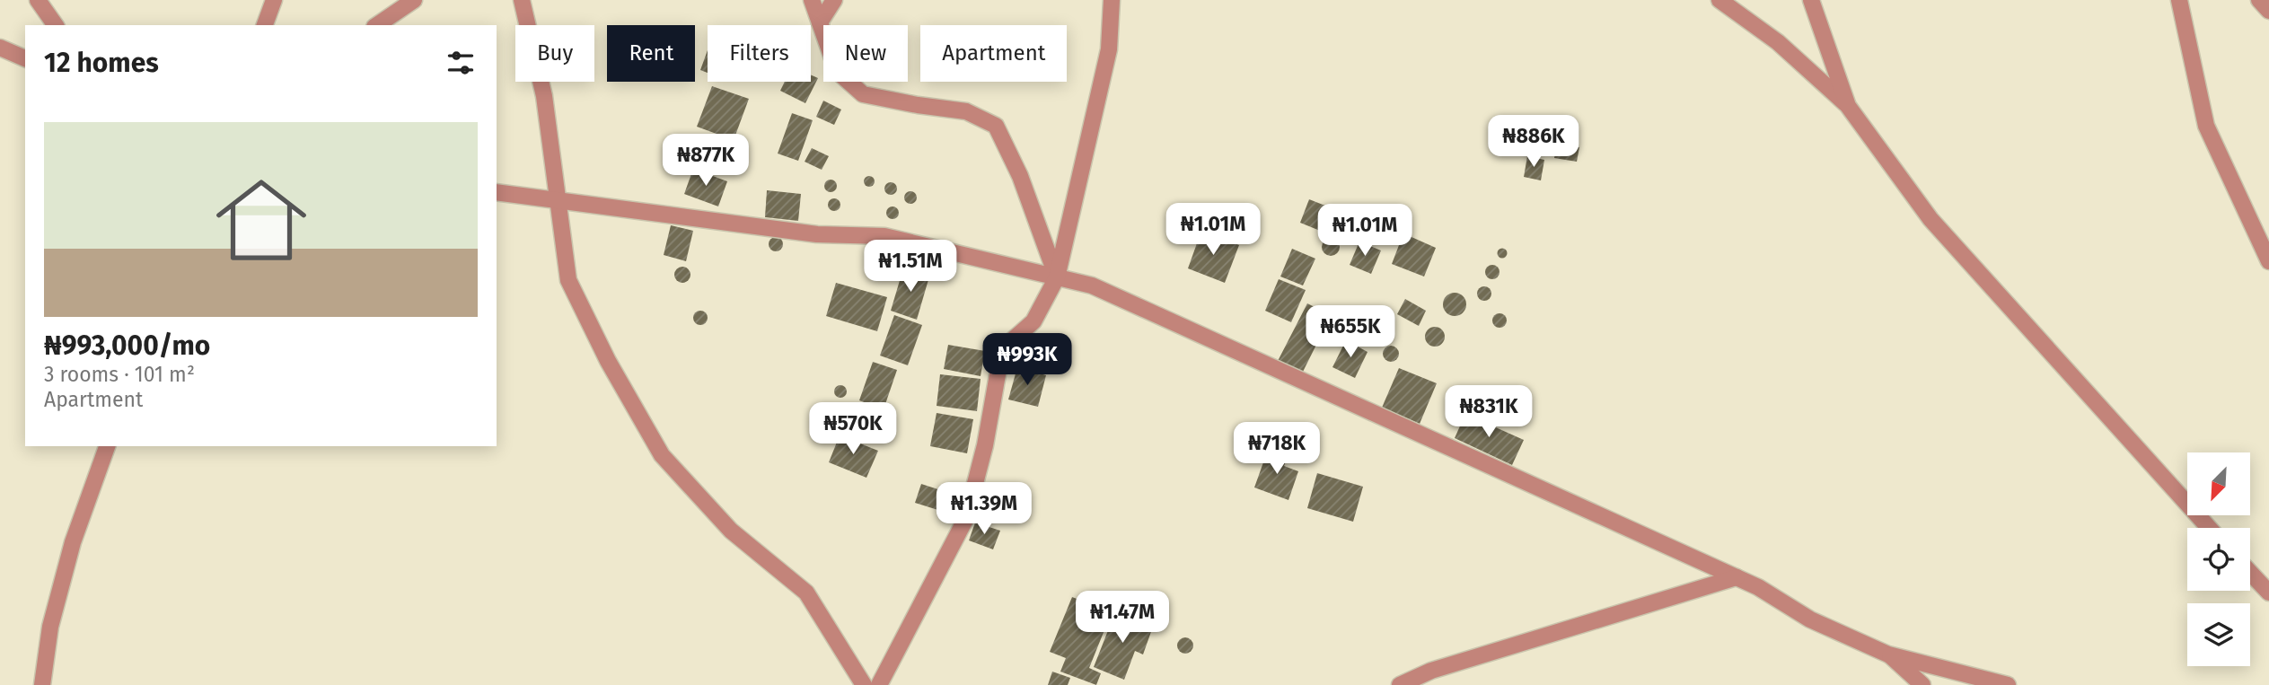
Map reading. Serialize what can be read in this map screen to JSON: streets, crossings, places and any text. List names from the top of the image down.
{
  "north": "bottom left",
  "page": {
    "chip": [
      "Buy",
      "Rent",
      "Filters",
      "New",
      "Apartment"
    ],
    "heading": "12 homes",
    "list": [
      {
        "name": "₦993,000/mo",
        "note": "3 rooms · 101 m² · Apartment"
      }
    ],
    "price": [
      "₦886K",
      "₦877K",
      "₦1.01M",
      "₦1.01M",
      "₦1.51M",
      "₦655K",
      "₦993K",
      "₦831K",
      "₦570K",
      "₦718K",
      "₦1.39M",
      "₦1.47M"
    ]
  }
}
